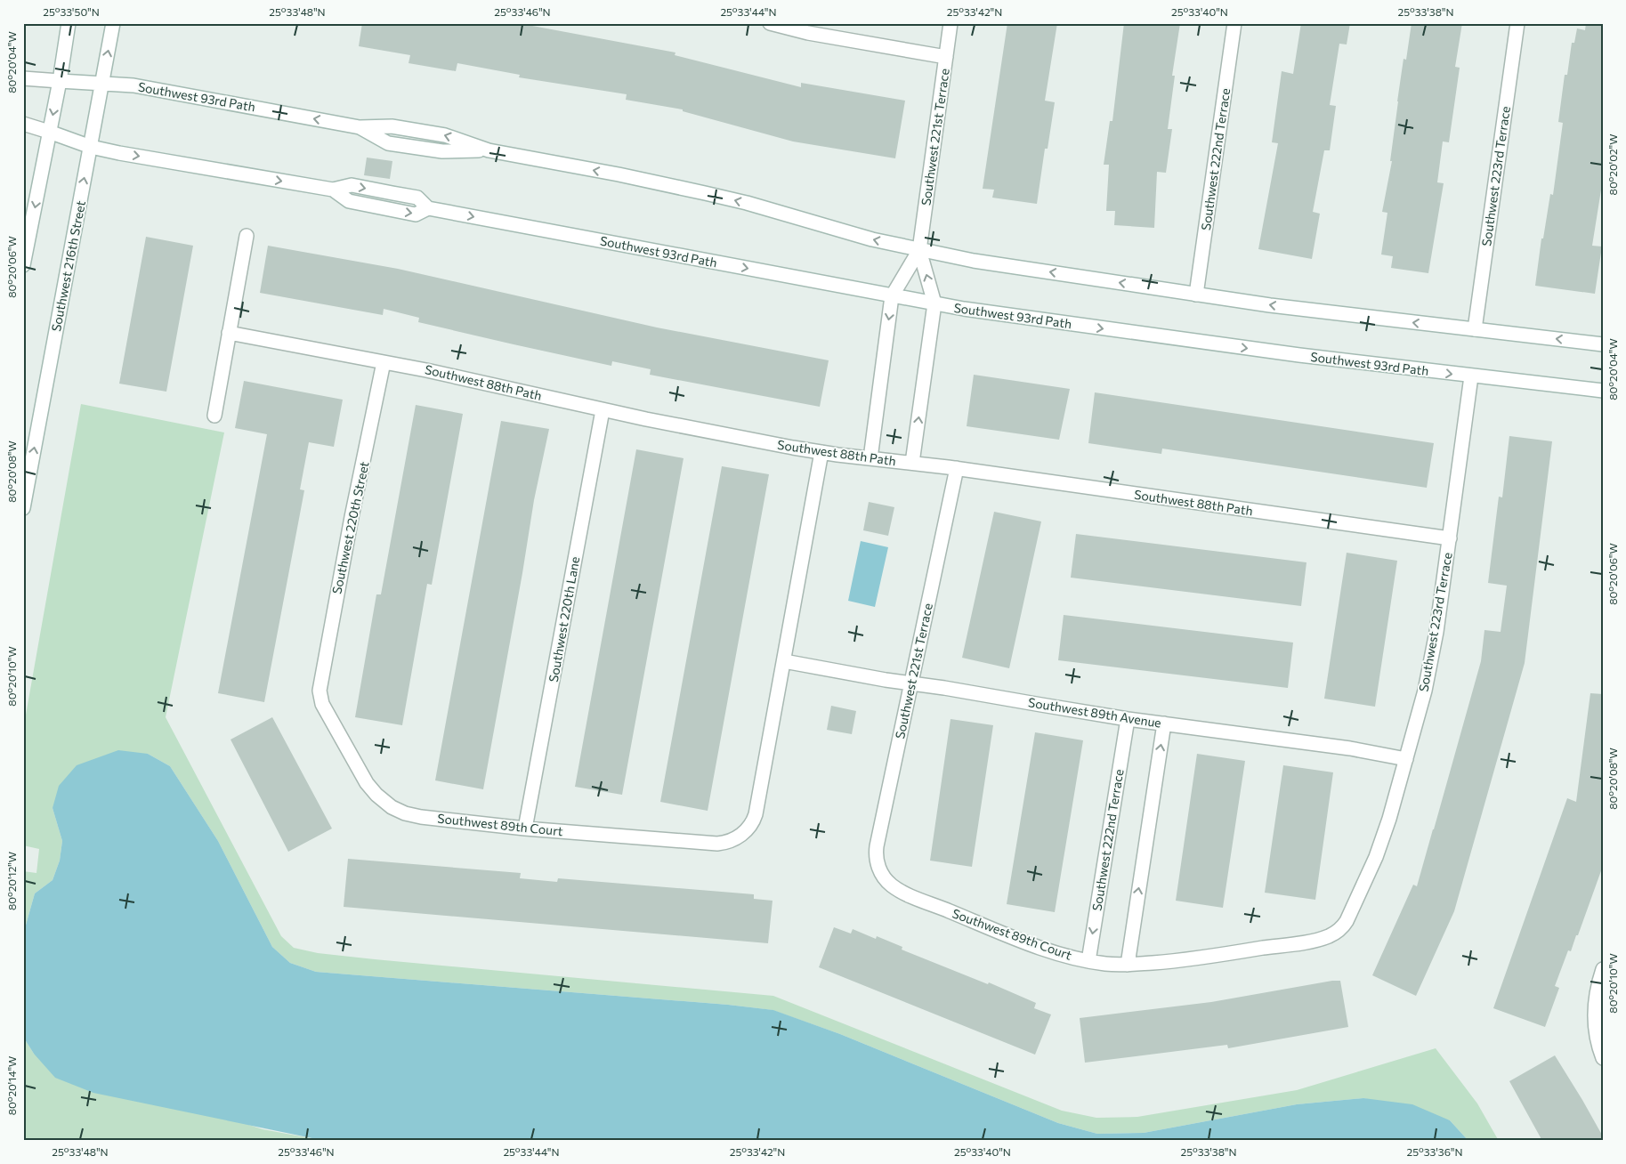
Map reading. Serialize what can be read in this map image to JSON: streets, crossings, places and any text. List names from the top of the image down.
{
  "streets": {
    "street": [
      "Southwest 93rd Path",
      "Southwest 221st Terrace",
      "Southwest 222nd Terrace",
      "Southwest 223rd Terrace",
      "Southwest 216th Street",
      "Southwest 88th Path",
      "Southwest 220th Street",
      "Southwest 220th Lane",
      "Southwest 89th Avenue",
      "Southwest 89th Court"
    ]
  },
  "crossings": [
    ["Southwest 93rd Path", "Southwest 221st Terrace"],
    ["Southwest 93rd Path", "Southwest 222nd Terrace"],
    ["Southwest 93rd Path", "Southwest 223rd Terrace"],
    ["Southwest 93rd Path", "Southwest 216th Street"],
    ["Southwest 221st Terrace", "Southwest 88th Path"],
    ["Southwest 221st Terrace", "Southwest 89th Avenue"],
    ["Southwest 221st Terrace", "Southwest 89th Court"],
    ["Southwest 222nd Terrace", "Southwest 89th Avenue"],
    ["Southwest 222nd Terrace", "Southwest 89th Court"],
    ["Southwest 223rd Terrace", "Southwest 88th Path"],
    ["Southwest 223rd Terrace", "Southwest 89th Avenue"],
    ["Southwest 223rd Terrace", "Southwest 89th Court"],
    ["Southwest 88th Path", "Southwest 220th Street"],
    ["Southwest 88th Path", "Southwest 220th Lane"],
    ["Southwest 220th Street", "Southwest 89th Court"],
    ["Southwest 220th Lane", "Southwest 89th Court"],
    ["Southwest 89th Avenue", "Southwest 89th Court"]
  ],
  "coordinates": [
    "25°33'50\"N",
    "25°33'48\"N",
    "25°33'46\"N",
    "25°33'44\"N",
    "25°33'42\"N",
    "25°33'40\"N",
    "25°33'38\"N",
    "80°20'04\"W",
    "80°20'02\"W",
    "80°20'06\"W",
    "80°20'08\"W",
    "80°20'10\"W",
    "80°20'12\"W",
    "80°20'14\"W",
    "25°33'36\"N"
  ]
}
